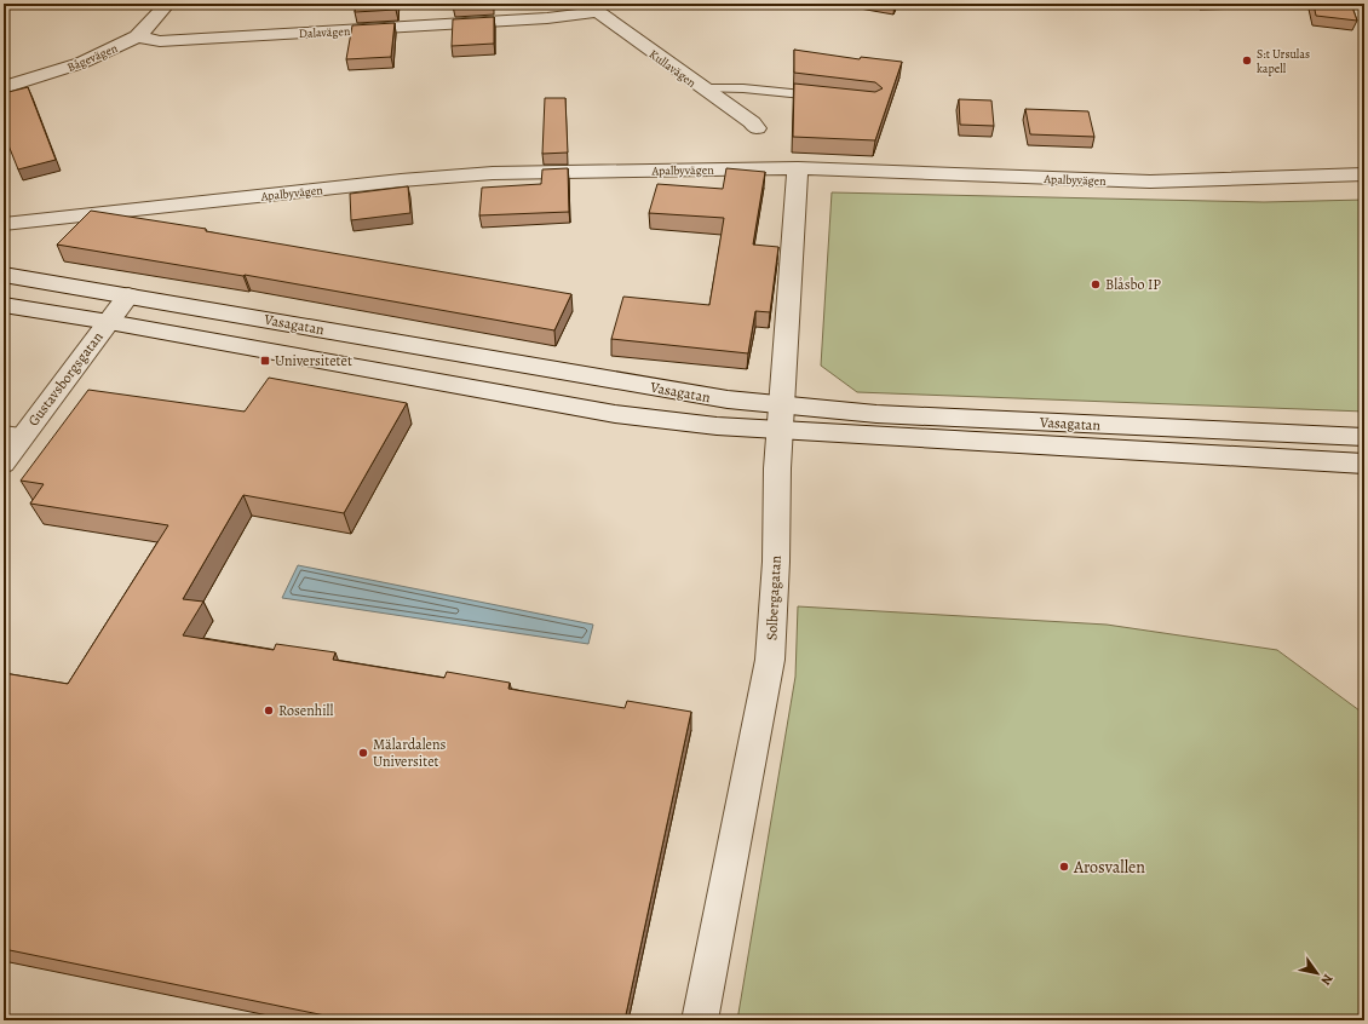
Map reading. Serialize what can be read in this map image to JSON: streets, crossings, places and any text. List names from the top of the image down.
{
  "streets": {
    "street": [
      "Dalavägen",
      "Bågevägen",
      "Kullavägen",
      "Apalbyvägen",
      "Vasagatan",
      "Gustavsborgsgatan",
      "Solbergagatan"
    ]
  },
  "crossings": [
    ["Dalavägen", "Bågevägen"],
    ["Dalavägen", "Kullavägen"],
    ["Apalbyvägen", "Solbergagatan"],
    ["Vasagatan", "Gustavsborgsgatan"],
    ["Vasagatan", "Solbergagatan"]
  ],
  "places": {
    "other": [
      "S:t Ursulas kapell",
      "Blåsbo IP",
      "Rosenhill",
      "Mälardalens Universitet",
      "Arosvallen"
    ],
    "transit": ["Universitetet"]
  },
  "north": "bottom right"
}
